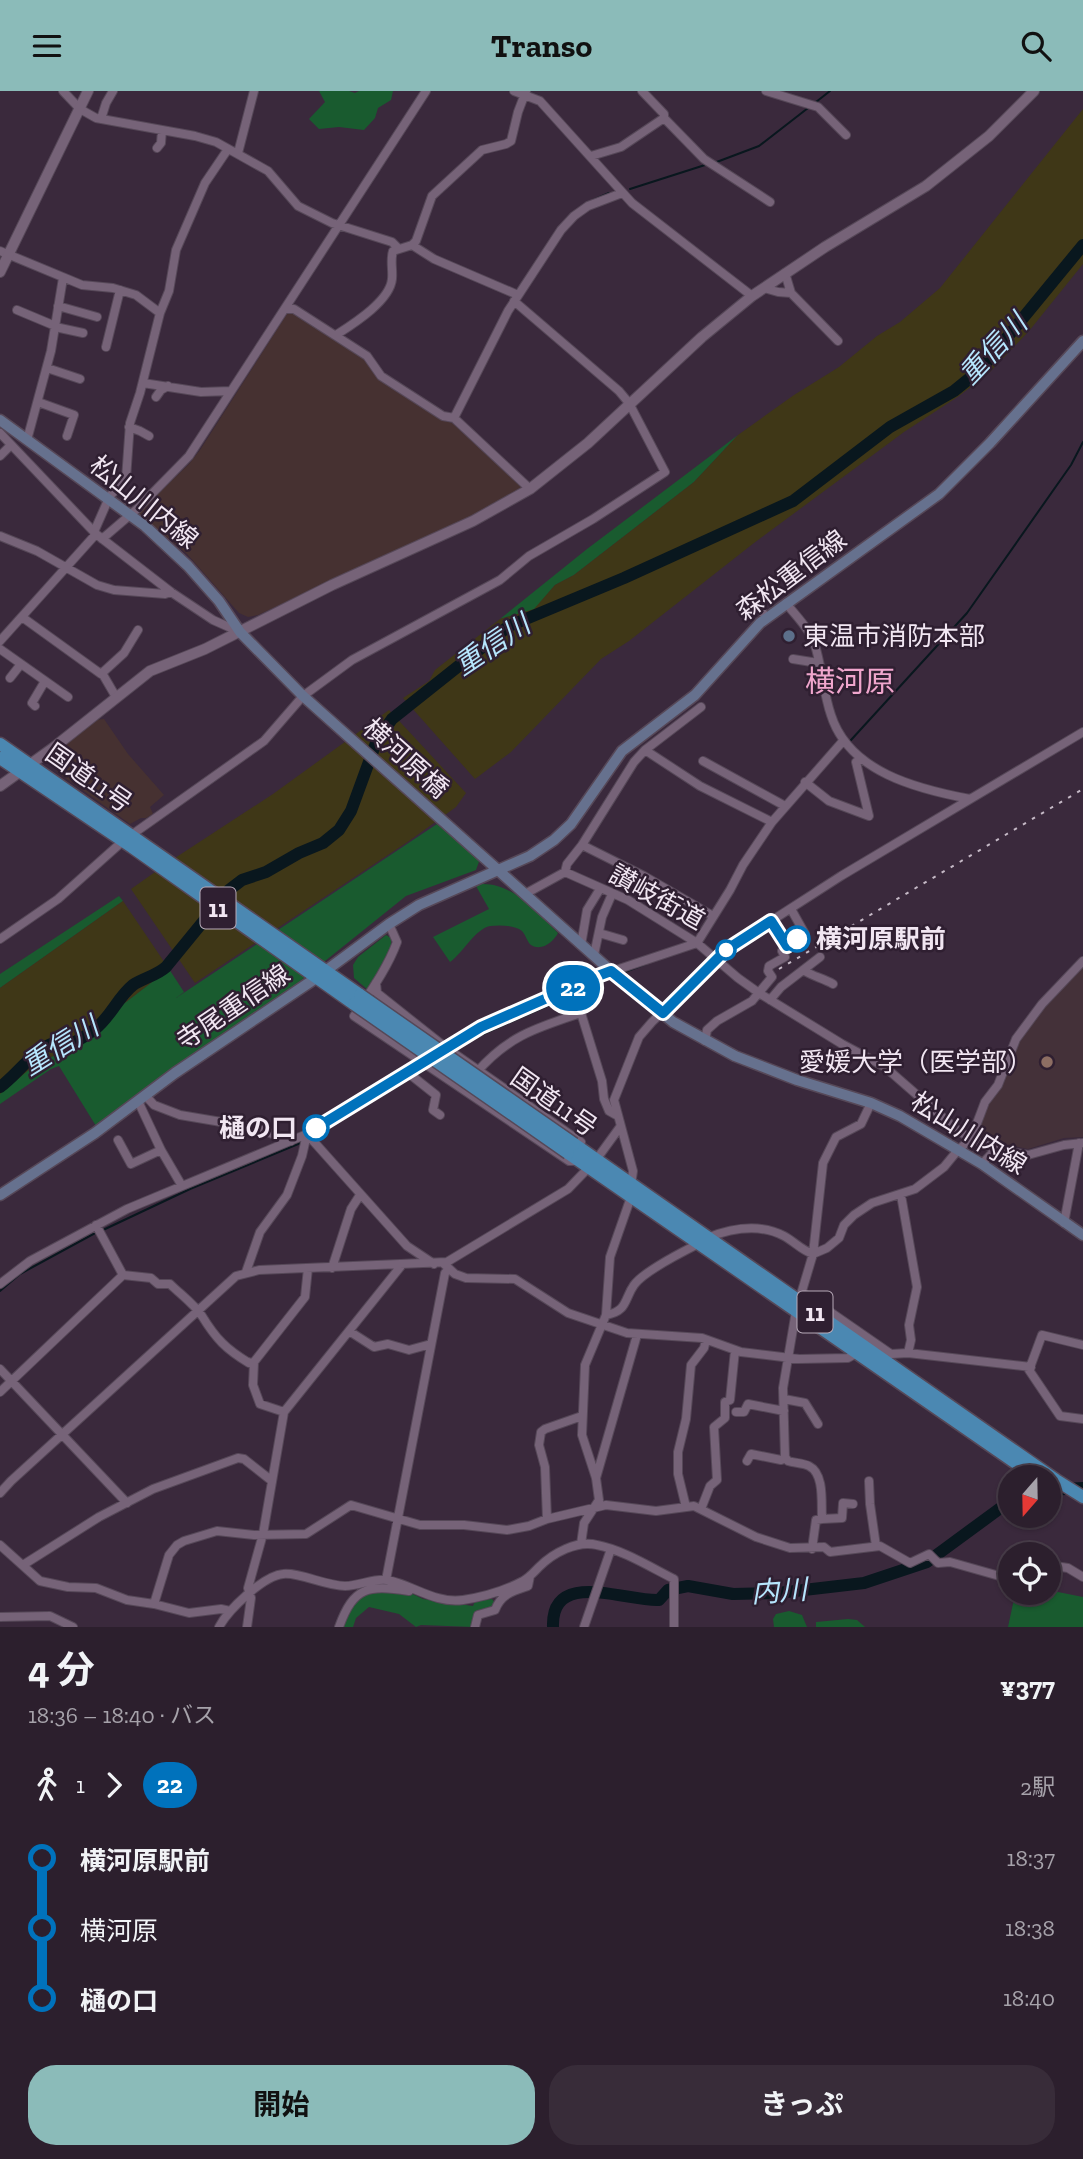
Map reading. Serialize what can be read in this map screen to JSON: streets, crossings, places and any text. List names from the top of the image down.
{
  "streets": {
    "highway": ["国道11号", "11"],
    "main road": [
      "松山川内線",
      "森松重信線",
      "横河原橋",
      "寺尾重信線"
    ],
    "street": ["讃岐街道"]
  },
  "crossings": [
    ["松山川内線", "森松重信線"],
    ["松山川内線", "横河原橋"],
    ["松山川内線", "寺尾重信線"],
    ["森松重信線", "寺尾重信線"],
    ["国道11号", "寺尾重信線"]
  ],
  "districts": ["横河原"],
  "water": ["重信川", "内川"],
  "places": [
    "東温市消防本部",
    "横河原駅前",
    "愛媛大学（医学部）",
    "樋の口"
  ],
  "lines": ["bus line 22"],
  "north": "bottom",
  "page": {
    "header": "Transo",
    "on_map": "22",
    "heading": ["4 分", "18:36 – 18:40 · バス", "¥377"],
    "legs": ["1", "22", "2駅"],
    "list": [
      {
        "name": "横河原駅前",
        "value": "18:37"
      },
      {
        "name": "横河原",
        "value": "18:38"
      },
      {
        "name": "樋の口",
        "value": "18:40"
      }
    ],
    "buttons": ["開始", "きっぷ"]
  }
}
